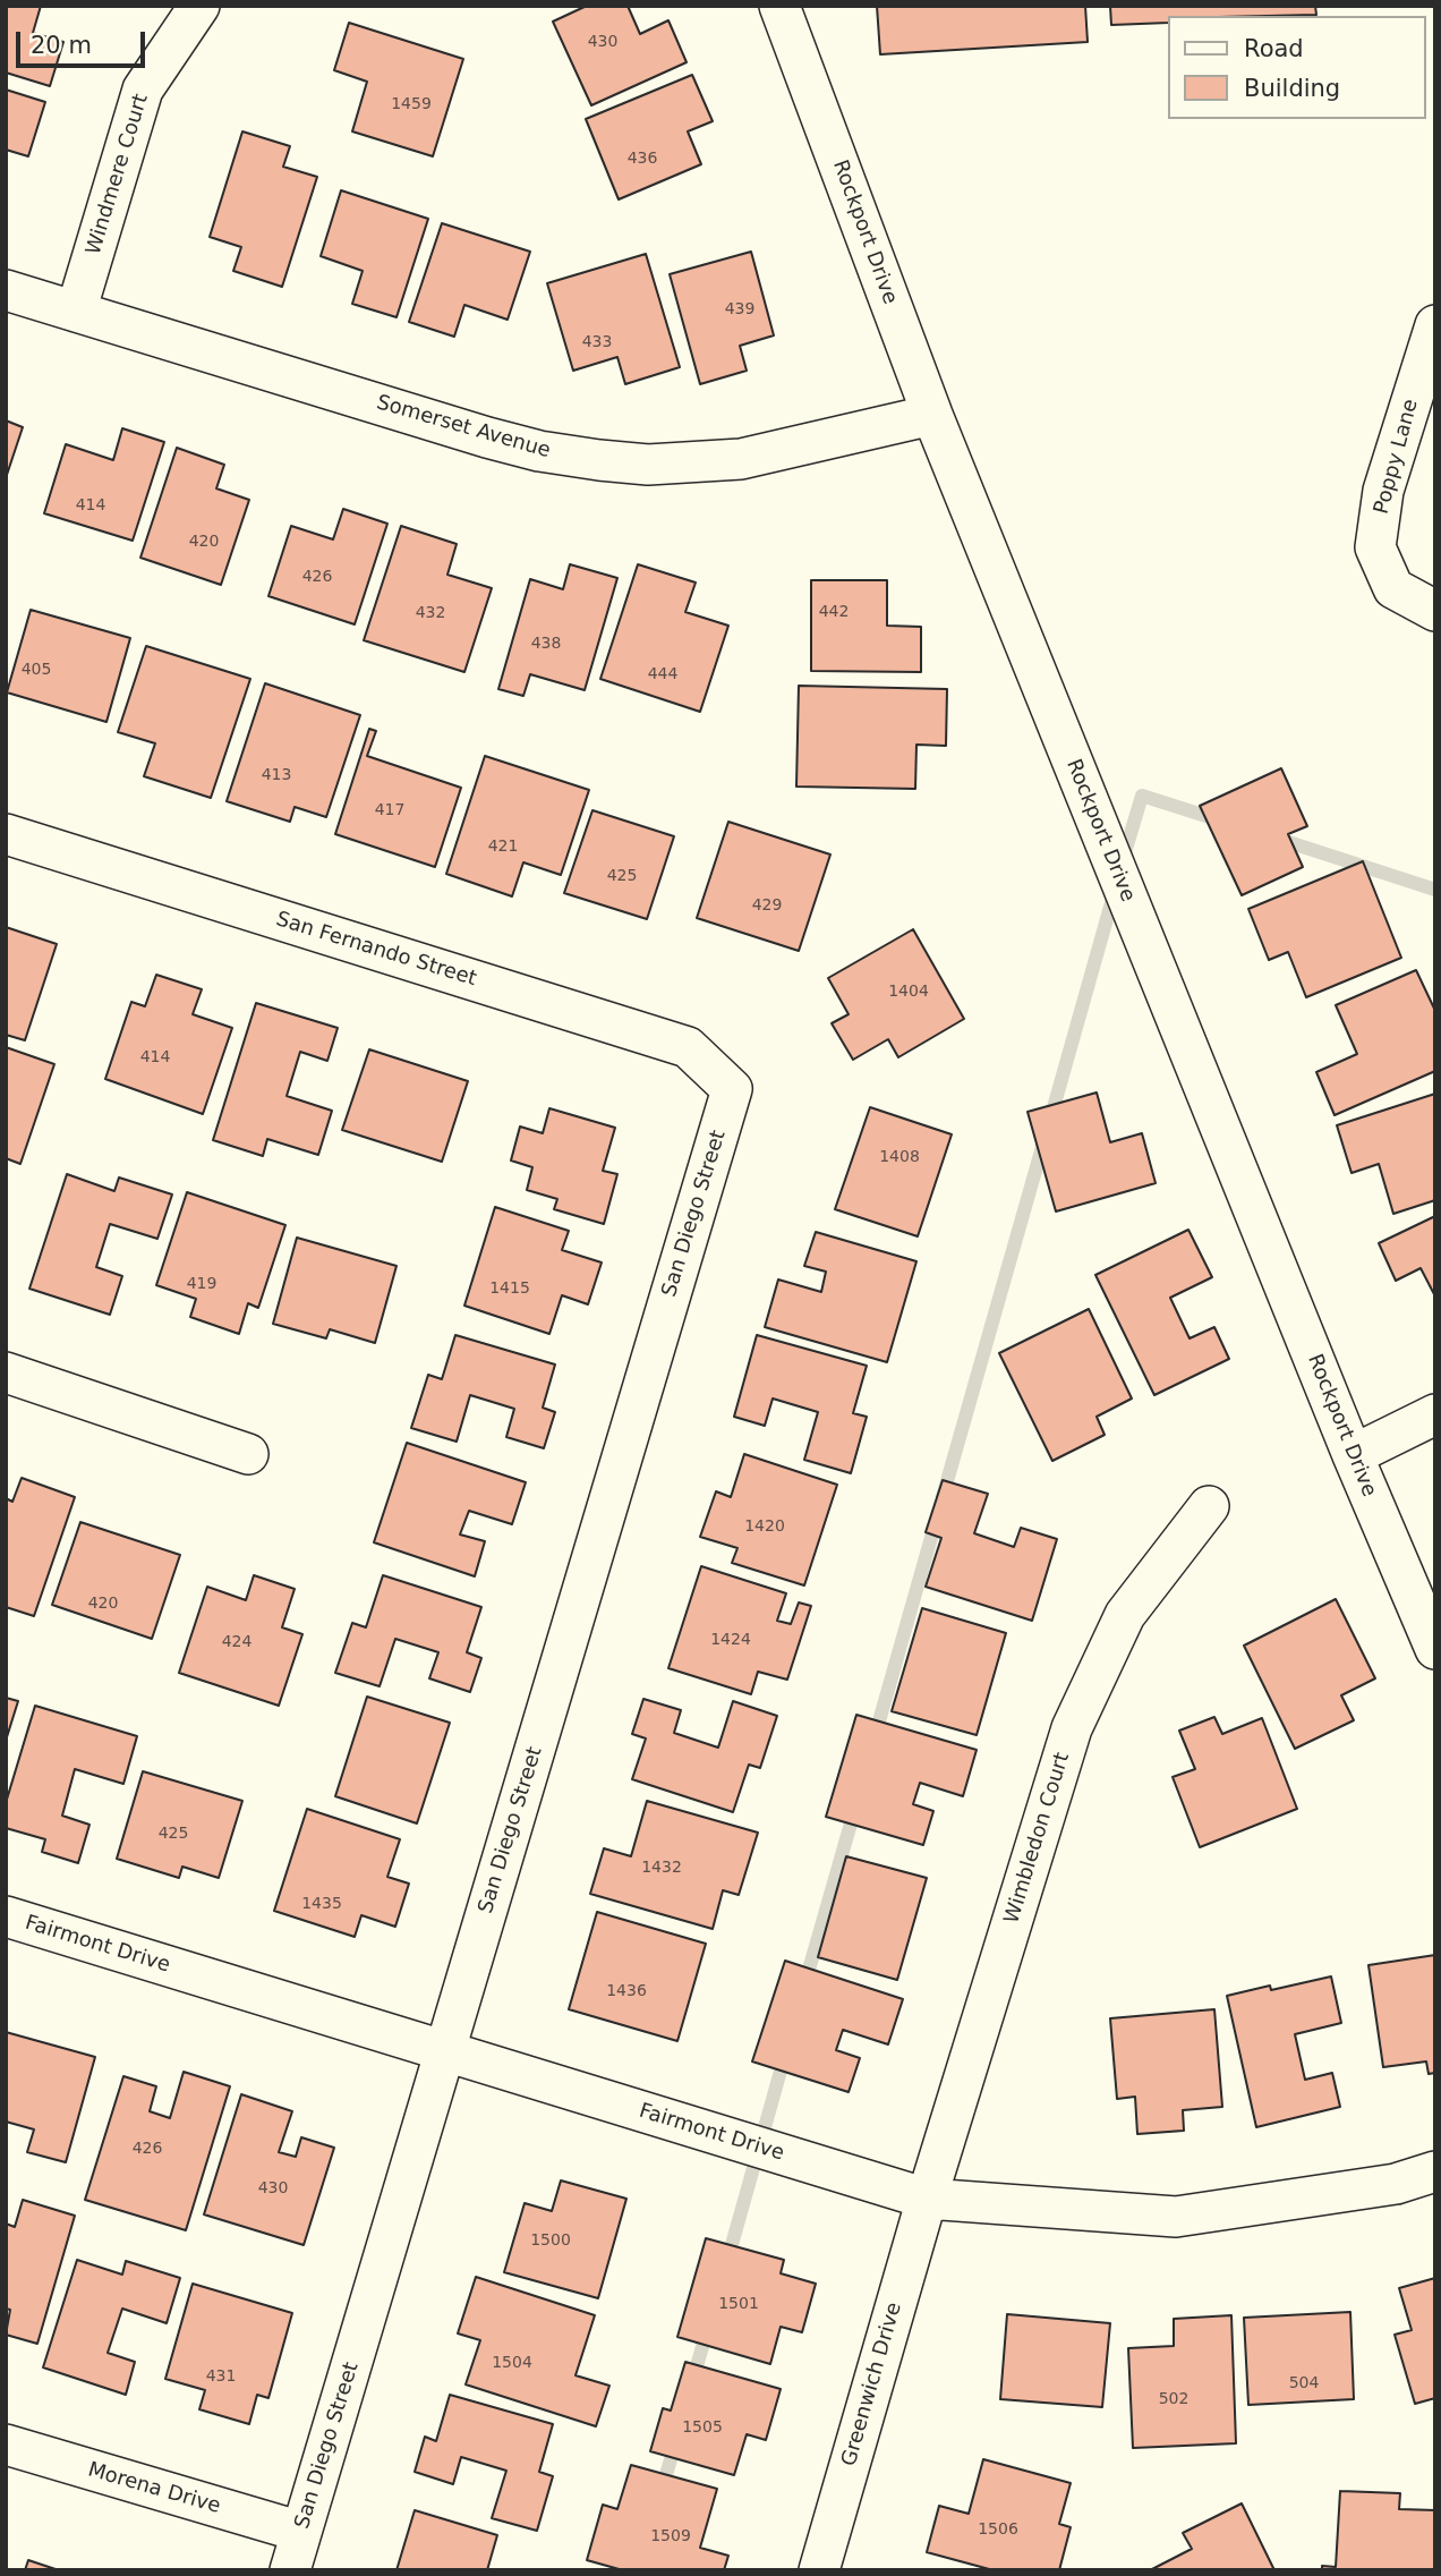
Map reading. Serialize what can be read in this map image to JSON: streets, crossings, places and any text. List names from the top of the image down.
{
  "streets": {
    "street": [
      "Windmere Court",
      "Rockport Drive",
      "Somerset Avenue",
      "Poppy Lane",
      "San Fernando Street",
      "San Diego Street",
      "Wimbledon Court",
      "Fairmont Drive",
      "Greenwich Drive",
      "Morena Drive"
    ]
  },
  "crossings": [
    ["Windmere Court", "Somerset Avenue"],
    ["Rockport Drive", "Somerset Avenue"],
    ["San Fernando Street", "San Diego Street"],
    ["San Diego Street", "Fairmont Drive"],
    ["San Diego Street", "Morena Drive"],
    ["Wimbledon Court", "Fairmont Drive"],
    ["Wimbledon Court", "Greenwich Drive"],
    ["Fairmont Drive", "Greenwich Drive"]
  ],
  "house_numbers": [
    "430",
    "1459",
    "436",
    "439",
    "433",
    "414",
    "420",
    "426",
    "442",
    "432",
    "438",
    "405",
    "444",
    "413",
    "417",
    "421",
    "425",
    "429",
    "1404",
    "414",
    "1408",
    "419",
    "1415",
    "1420",
    "420",
    "1424",
    "424",
    "425",
    "1432",
    "1435",
    "1436",
    "426",
    "430",
    "1500",
    "1501",
    "1504",
    "431",
    "504",
    "502",
    "1505",
    "1506",
    "1509"
  ],
  "legend": ["Road", "Building"],
  "scale_bar": "20 m"
}
